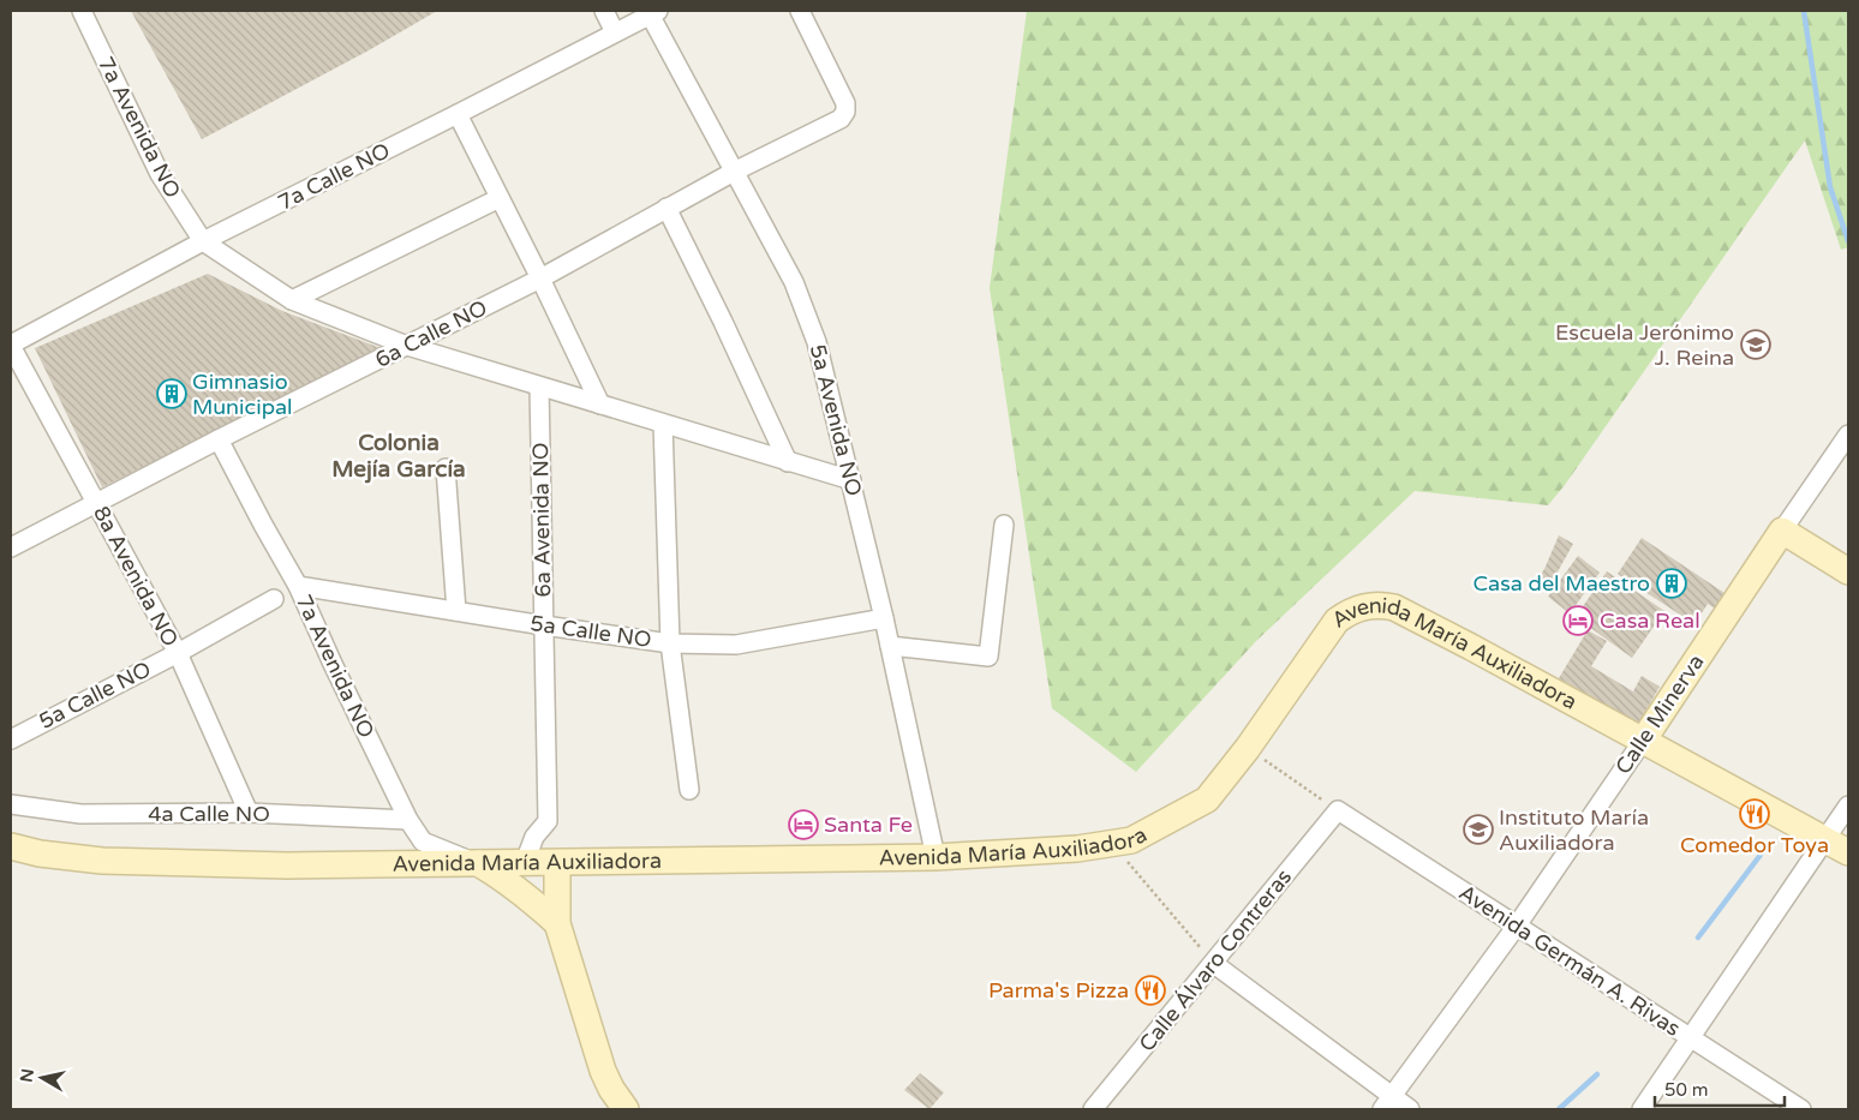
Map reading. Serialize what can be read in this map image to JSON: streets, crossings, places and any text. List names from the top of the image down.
{
  "streets": {
    "street": [
      "7a Avenida NO",
      "7a Calle NO",
      "6a Calle NO",
      "5a Avenida NO",
      "6a Avenida NO",
      "8a Avenida NO",
      "5a Calle NO",
      "Avenida María Auxiliadora",
      "Calle Minerva",
      "4a Calle NO",
      "Calle Álvaro Contreras",
      "Avenida Germán A. Rivas"
    ]
  },
  "crossings": [
    ["7a Avenida NO", "7a Calle NO"],
    ["7a Avenida NO", "6a Calle NO"],
    ["7a Avenida NO", "5a Calle NO"],
    ["7a Avenida NO", "Avenida María Auxiliadora"],
    ["7a Avenida NO", "4a Calle NO"],
    ["7a Calle NO", "5a Avenida NO"],
    ["7a Calle NO", "8a Avenida NO"],
    ["6a Calle NO", "5a Avenida NO"],
    ["6a Calle NO", "8a Avenida NO"],
    ["5a Avenida NO", "5a Calle NO"],
    ["5a Avenida NO", "Avenida María Auxiliadora"],
    ["6a Avenida NO", "5a Calle NO"],
    ["6a Avenida NO", "Avenida María Auxiliadora"],
    ["8a Avenida NO", "5a Calle NO"],
    ["8a Avenida NO", "4a Calle NO"],
    ["Avenida María Auxiliadora", "Calle Minerva"],
    ["Calle Minerva", "Avenida Germán A. Rivas"],
    ["Calle Álvaro Contreras", "Avenida Germán A. Rivas"]
  ],
  "districts": ["Colonia Mejía García"],
  "places": {
    "school or university": ["Escuela Jerónimo J. Reina", "Instituto María Auxiliadora"],
    "building": ["Gimnasio Municipal", "Casa del Maestro"],
    "hotel": ["Casa Real", "Santa Fe"],
    "restaurant": ["Comedor Toya", "Parma's Pizza"]
  },
  "scale_bar": "50 m",
  "north": "left"
}
